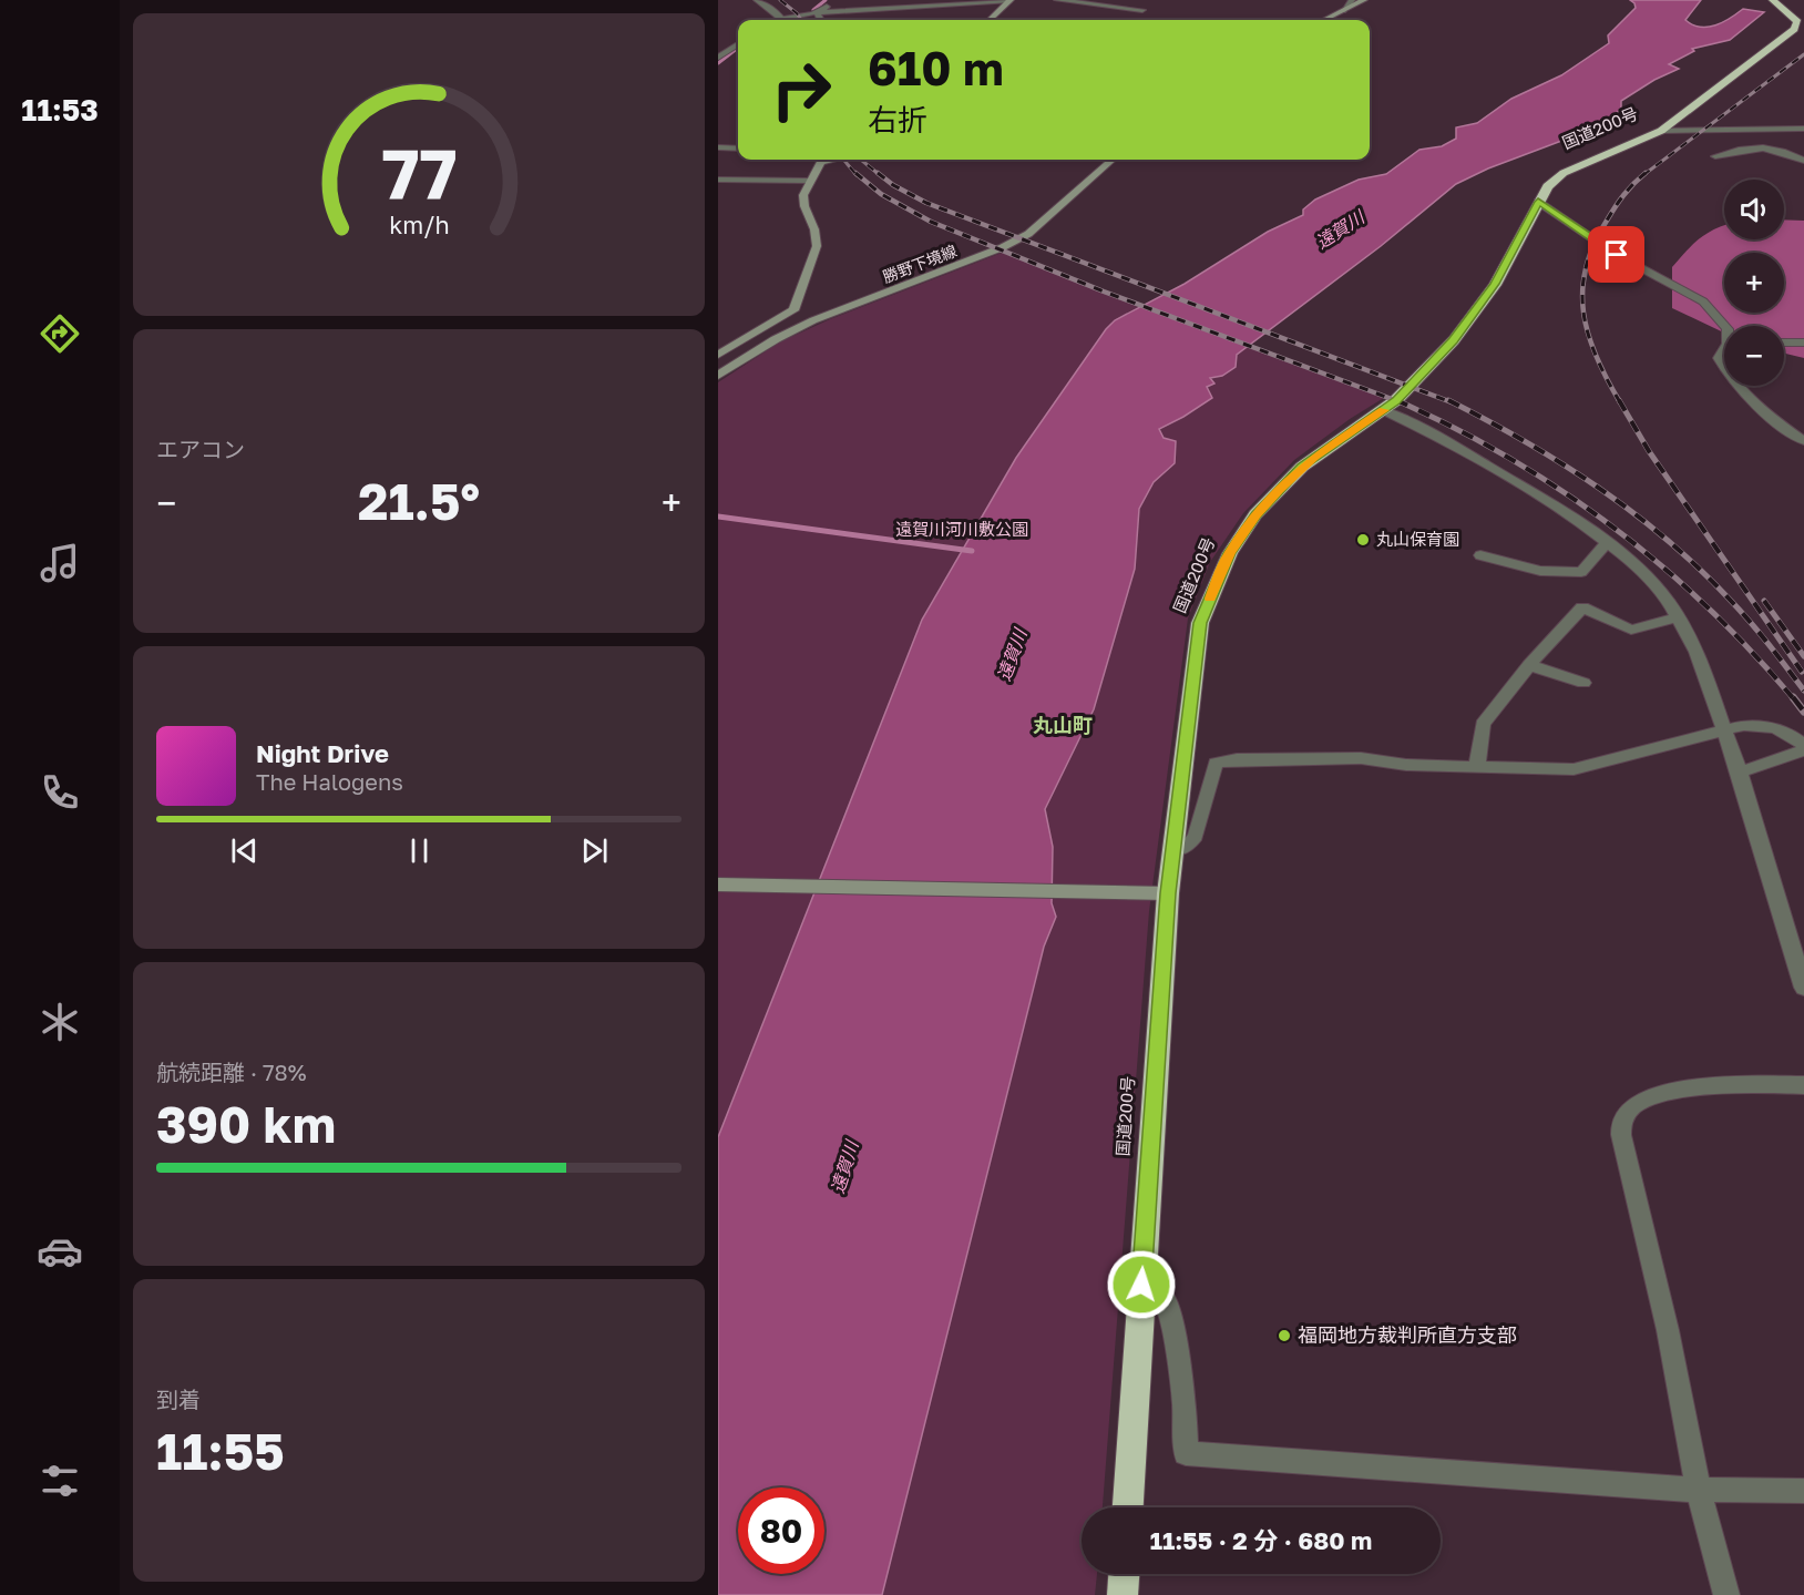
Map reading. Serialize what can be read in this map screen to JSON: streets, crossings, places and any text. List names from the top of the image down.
{
  "streets": {
    "highway": ["国道200号"],
    "street": ["勝野下境線"]
  },
  "districts": ["丸山町"],
  "water": ["遠賀川"],
  "parks": ["遠賀川河川敷公園"],
  "places": ["丸山保育園", "福岡地方裁判所直方支部"],
  "page": {
    "tabs": "11:53",
    "turn": ["610 m", "右折"],
    "map_buttons": ["+", "−"],
    "tile": [
      "エアコン",
      ["航続距離 · 78%", "390 km"],
      ["到着", "11:55"]
    ],
    "heat": ["−", "21.5°", "+"],
    "song": ["Night Drive", "The Halogens"],
    "limit": "80",
    "trip": "11:55 · 2 分 · 680 m",
    "gauge": ["77", "km/h"]
  }
}
